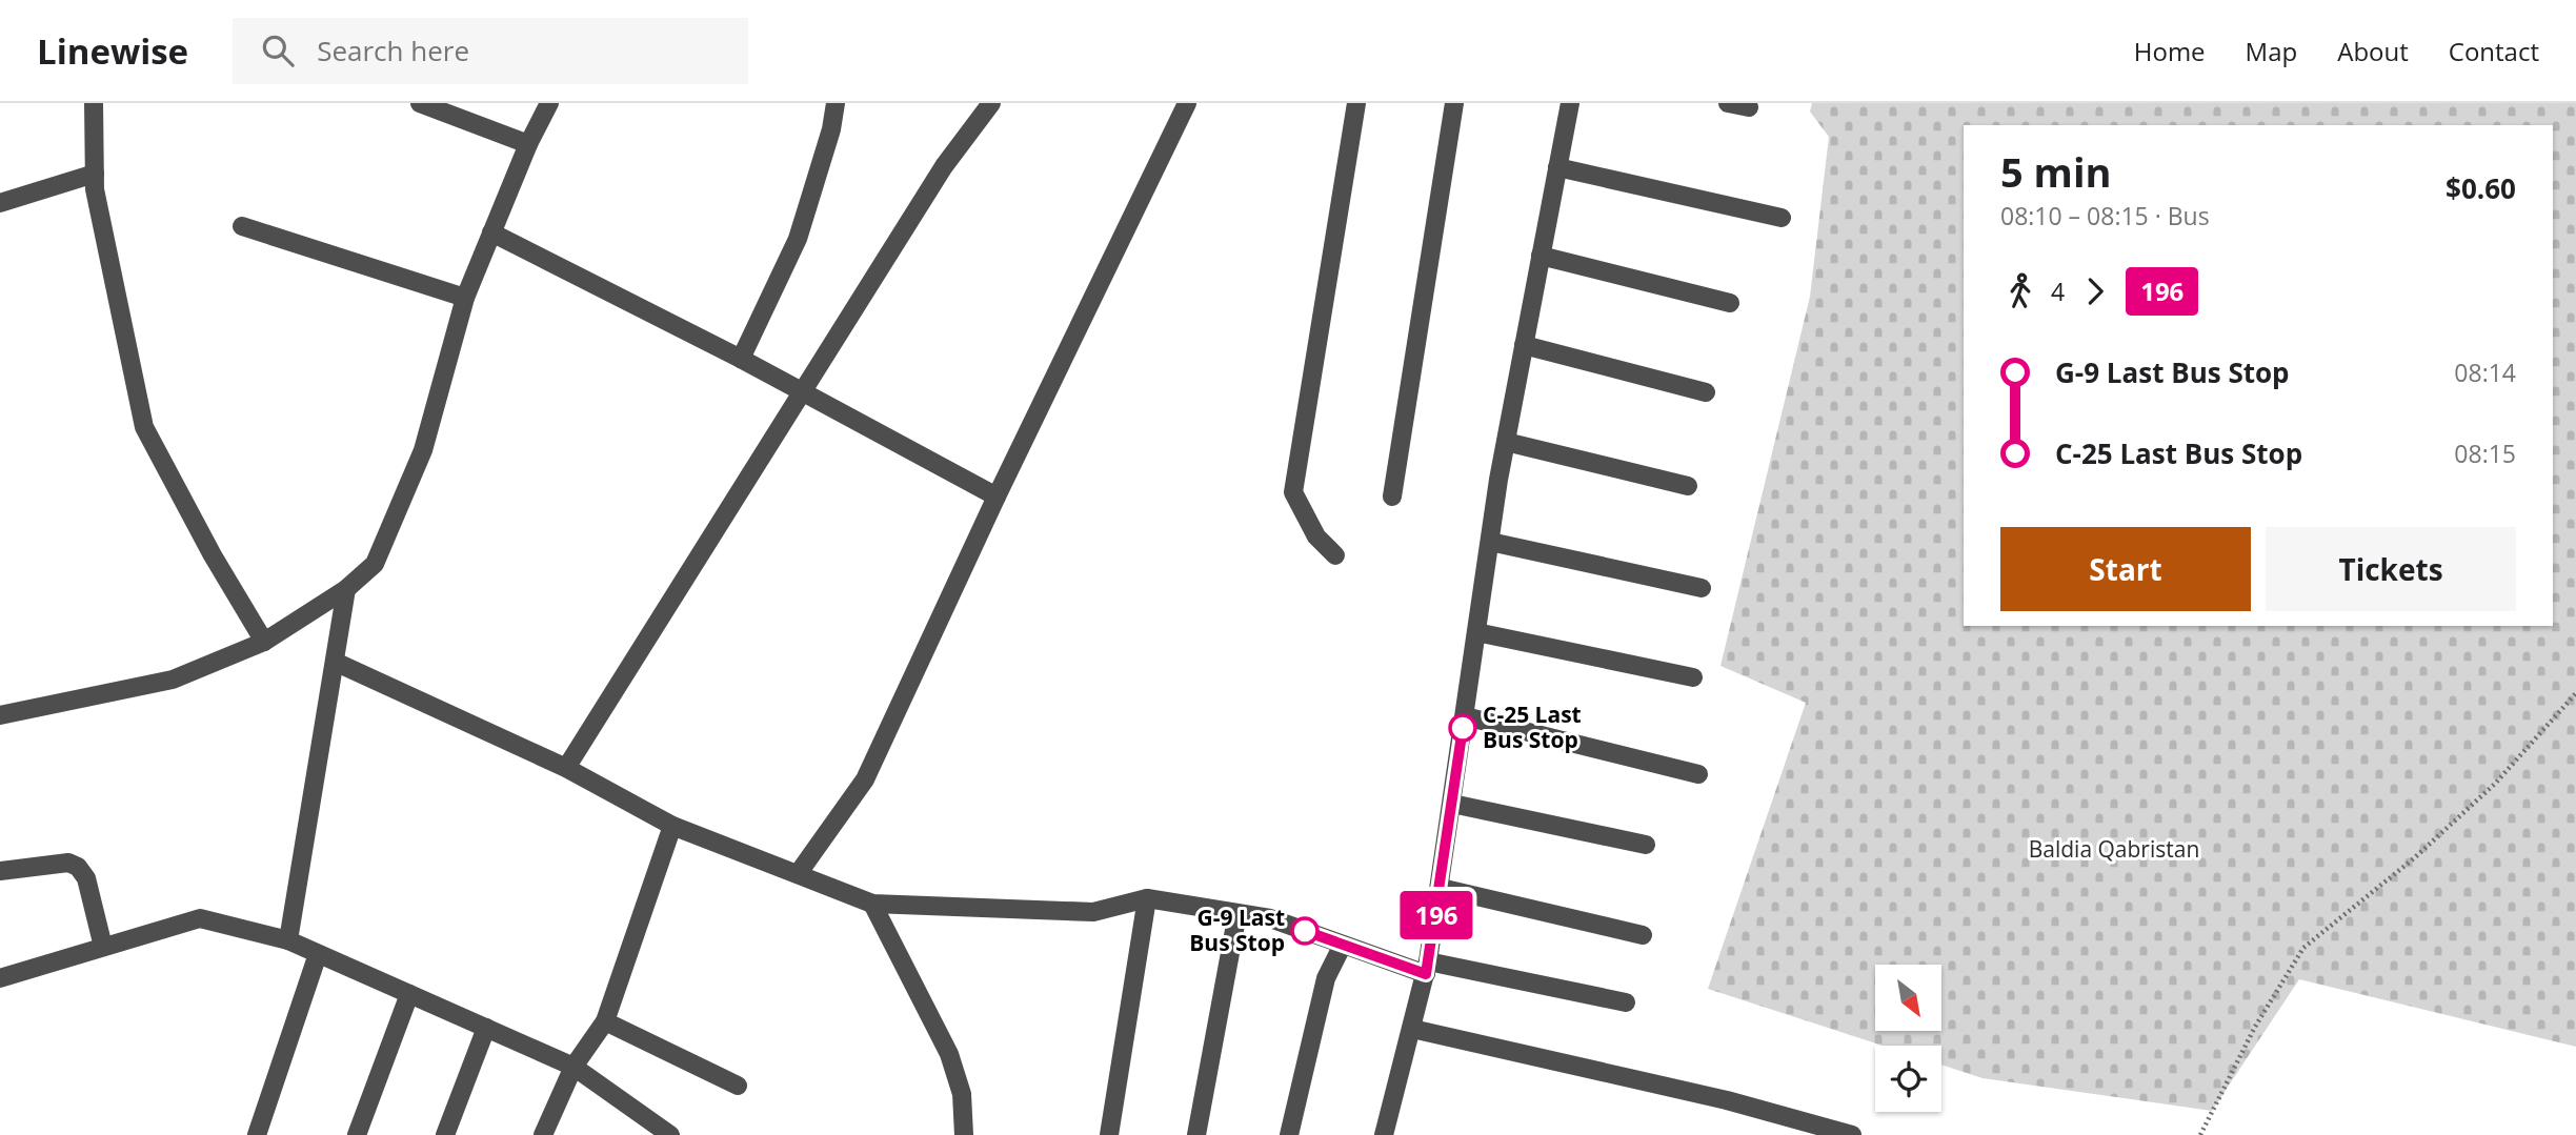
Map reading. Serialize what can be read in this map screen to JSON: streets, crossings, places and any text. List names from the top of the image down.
{
  "parks": ["Baldia Qabristan"],
  "places": ["C-25 Last Bus Stop", "G-9 Last Bus Stop"],
  "lines": ["bus line 196"],
  "north": "bottom right",
  "page": {
    "header": "Linewise",
    "search": "Search here",
    "nav": [
      "Home",
      "Map",
      "About",
      "Contact"
    ],
    "on_map": "196",
    "heading": ["5 min", "08:10 – 08:15 · Bus", "$0.60"],
    "legs": ["4", "196"],
    "list": [
      {
        "name": "G-9 Last Bus Stop",
        "value": "08:14"
      },
      {
        "name": "C-25 Last Bus Stop",
        "value": "08:15"
      }
    ],
    "buttons": ["Start", "Tickets"]
  }
}
